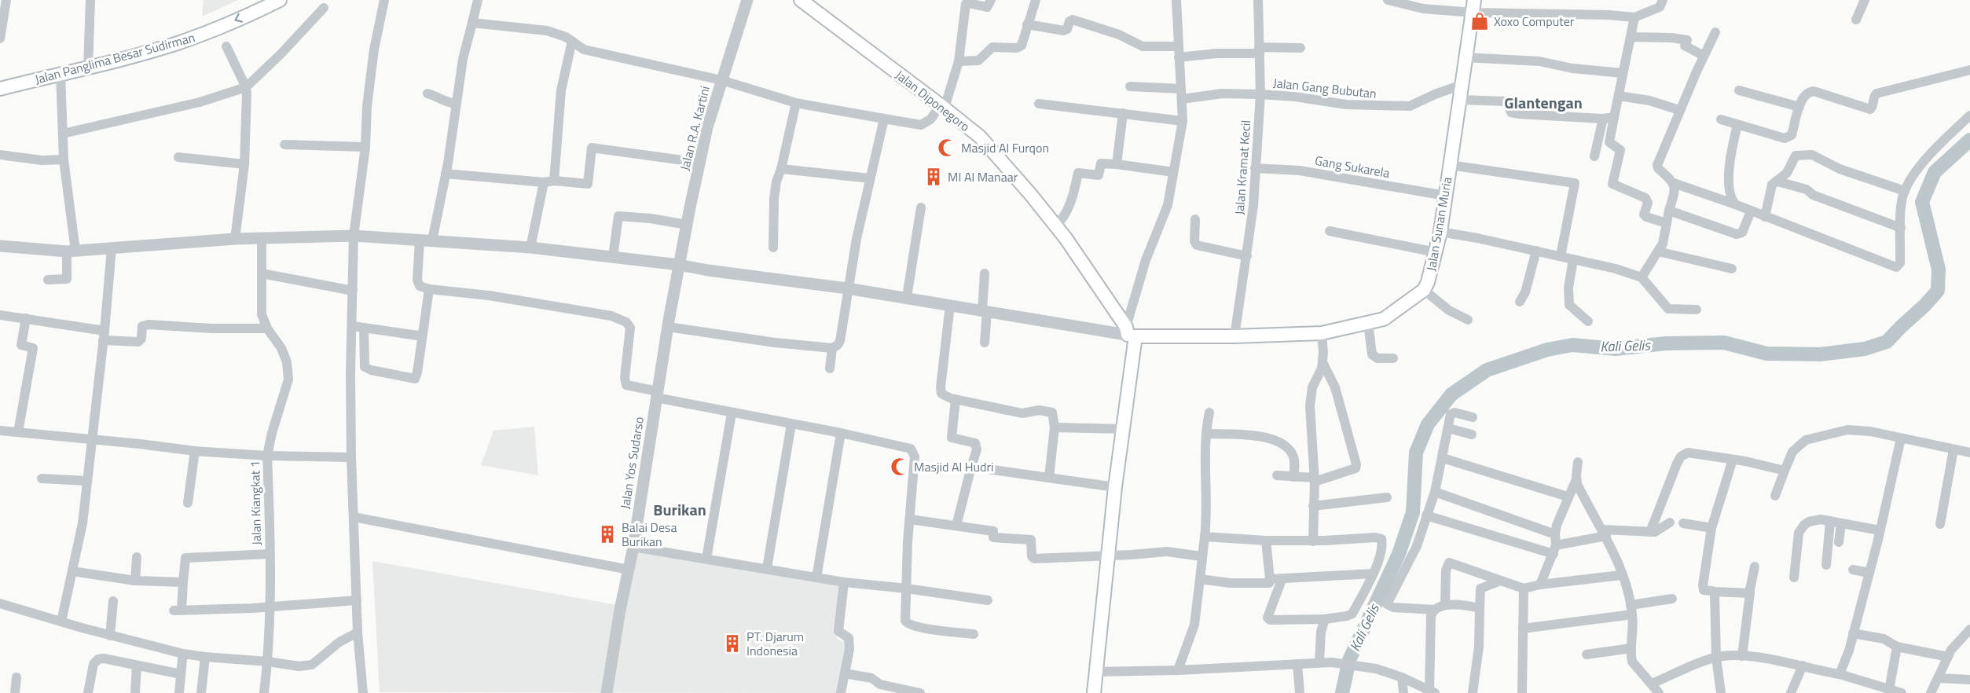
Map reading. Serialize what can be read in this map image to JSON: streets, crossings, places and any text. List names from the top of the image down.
{
  "streets": {
    "main road": ["Jalan Panglima Besar Sudirman", "Jalan Diponegoro", "Jalan Sunan Muria"],
    "street": [
      "Jalan Gang Bubutan",
      "Jalan R.A. Kartini",
      "Gang Sukarela",
      "Jalan Kramat Kecil",
      "Jalan Yos Sudarso",
      "Jalan Kiangkat 1"
    ]
  },
  "crossings": [
    ["Jalan Gang Bubutan", "Jalan Kramat Kecil"],
    ["Jalan Gang Bubutan", "Jalan Sunan Muria"],
    ["Jalan R.A. Kartini", "Jalan Yos Sudarso"],
    ["Gang Sukarela", "Jalan Kramat Kecil"],
    ["Gang Sukarela", "Jalan Sunan Muria"]
  ],
  "one_way": ["Jalan Panglima Besar Sudirman"],
  "districts": ["Glantengan", "Burikan"],
  "water": ["Kali Gelis"],
  "places": {
    "shop": ["Xoxo Computer"],
    "mosque": ["Masjid Al Furqon", "Masjid Al Hudri"],
    "building": ["MI Al Manaar", "Balai Desa Burikan", "PT. Djarum Indonesia"]
  }
}
